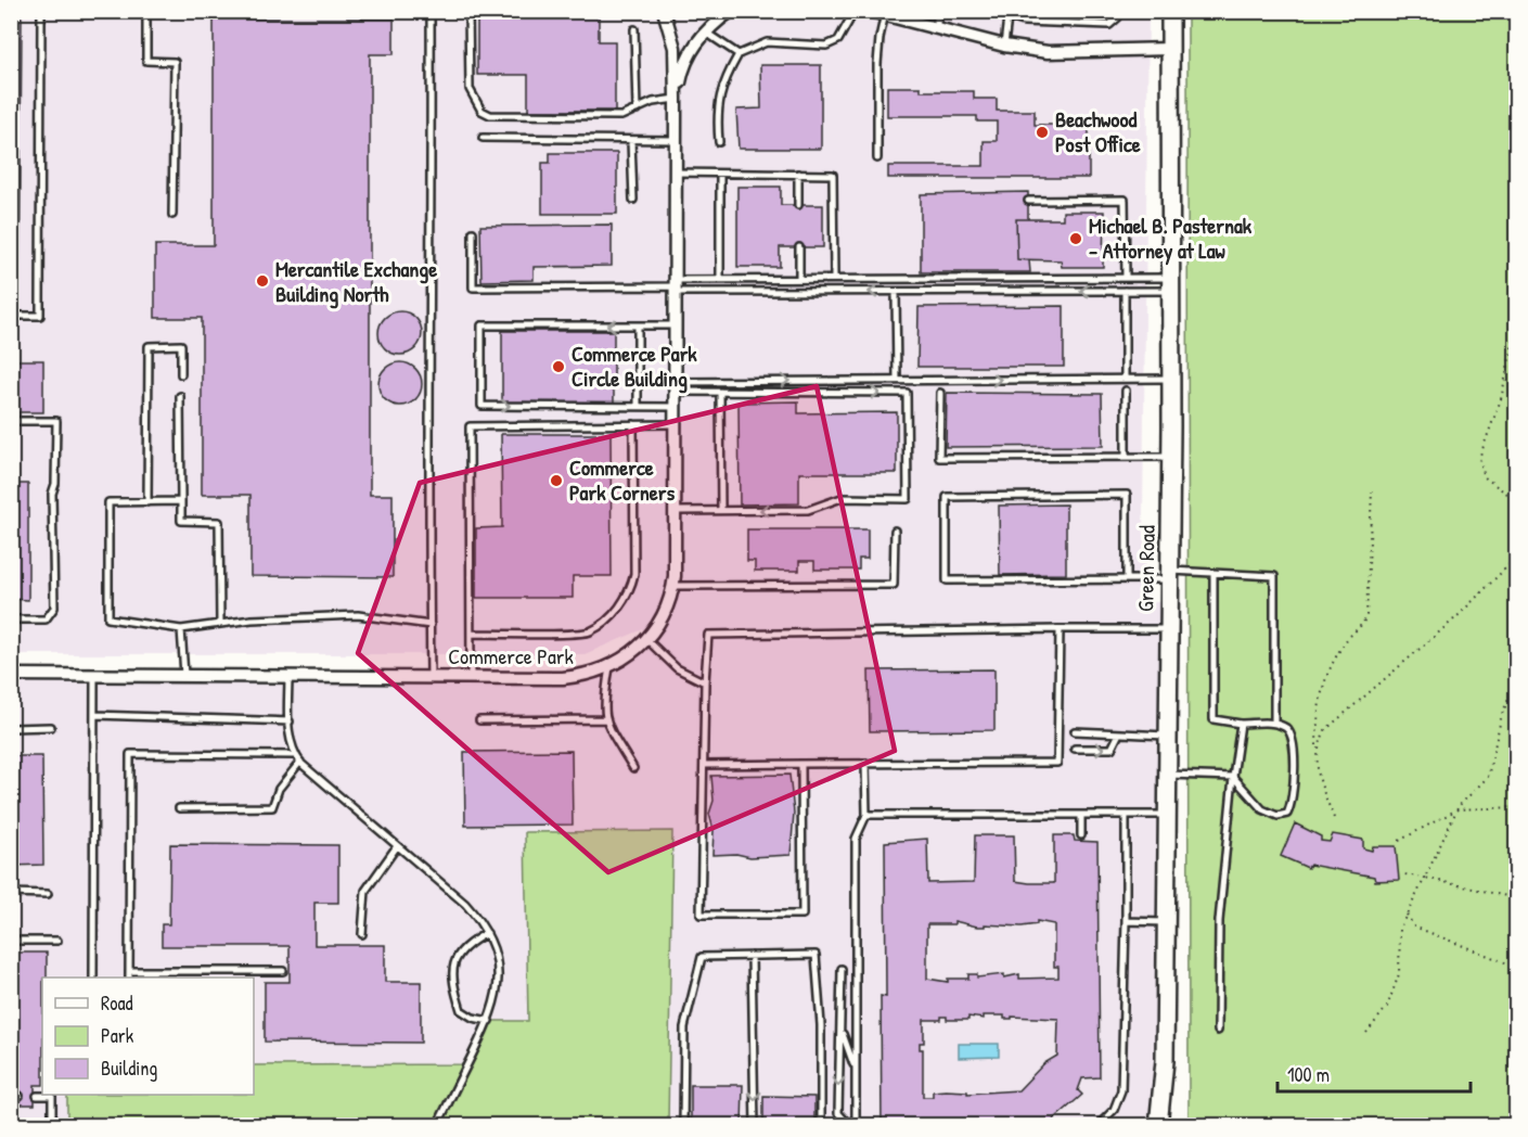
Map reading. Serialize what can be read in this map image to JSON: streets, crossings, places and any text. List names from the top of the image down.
{
  "streets": {
    "main road": ["Green Road"],
    "street": ["Commerce Park"]
  },
  "places": [
    "Beachwood Post Office",
    "Michael B. Pasternak - Attorney at Law",
    "Mercantile Exchange Building North",
    "Commerce Park Circle Building",
    "Commerce Park Corners"
  ],
  "legend": ["Road", "Park", "Building"],
  "scale_bar": "100 m"
}
